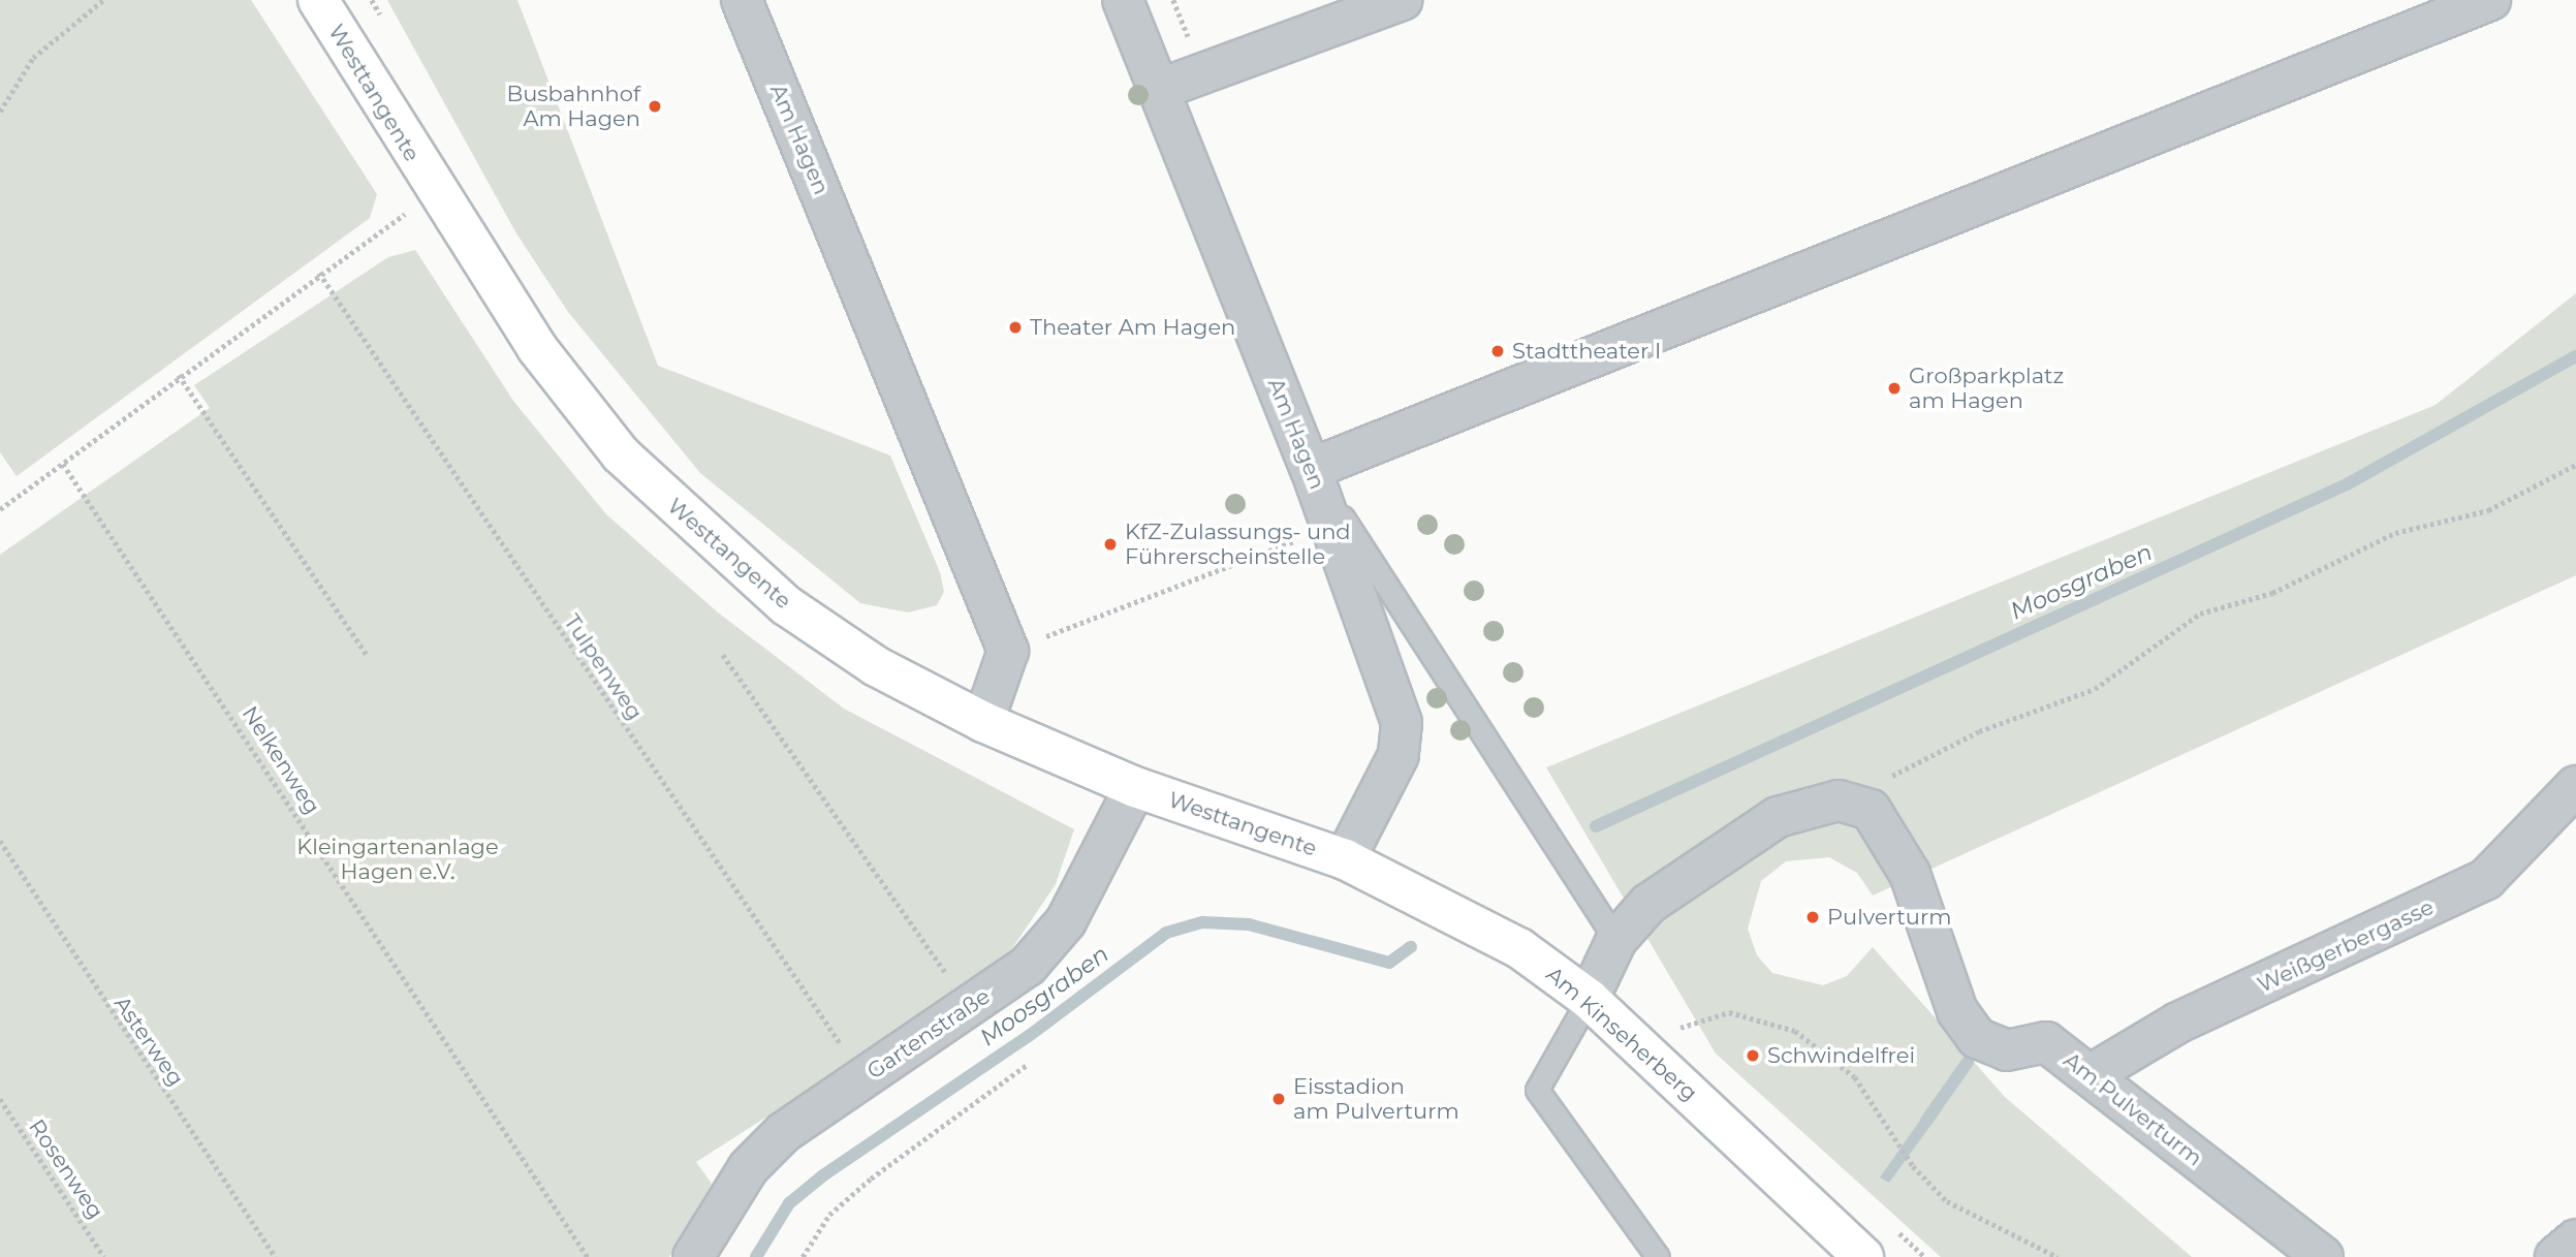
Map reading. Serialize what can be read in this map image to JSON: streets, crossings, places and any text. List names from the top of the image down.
{
  "streets": {
    "main road": ["Westtangente", "Am Kinseherberg"],
    "street": [
      "Am Hagen",
      "Weißgerbergasse",
      "Gartenstraße",
      "Am Pulverturm"
    ],
    "path": [
      "Tulpenweg",
      "Nelkenweg",
      "Asterweg",
      "Rosenweg"
    ]
  },
  "crossings": [
    ["Westtangente", "Am Hagen"],
    ["Westtangente", "Gartenstraße"],
    ["Westtangente", "Am Kinseherberg"],
    ["Am Hagen", "Am Kinseherberg"],
    ["Tulpenweg", "Gartenstraße"],
    ["Weißgerbergasse", "Am Pulverturm"]
  ],
  "water": ["Moosgraben"],
  "parks": ["Kleingartenanlage Hagen e.V."],
  "places": [
    "Busbahnhof Am Hagen",
    "Theater Am Hagen",
    "Stadttheater I",
    "Großparkplatz am Hagen",
    "KfZ-Zulassungs- und Führerscheinstelle",
    "Pulverturm",
    "Schwindelfrei",
    "Eisstadion am Pulverturm"
  ]
}
